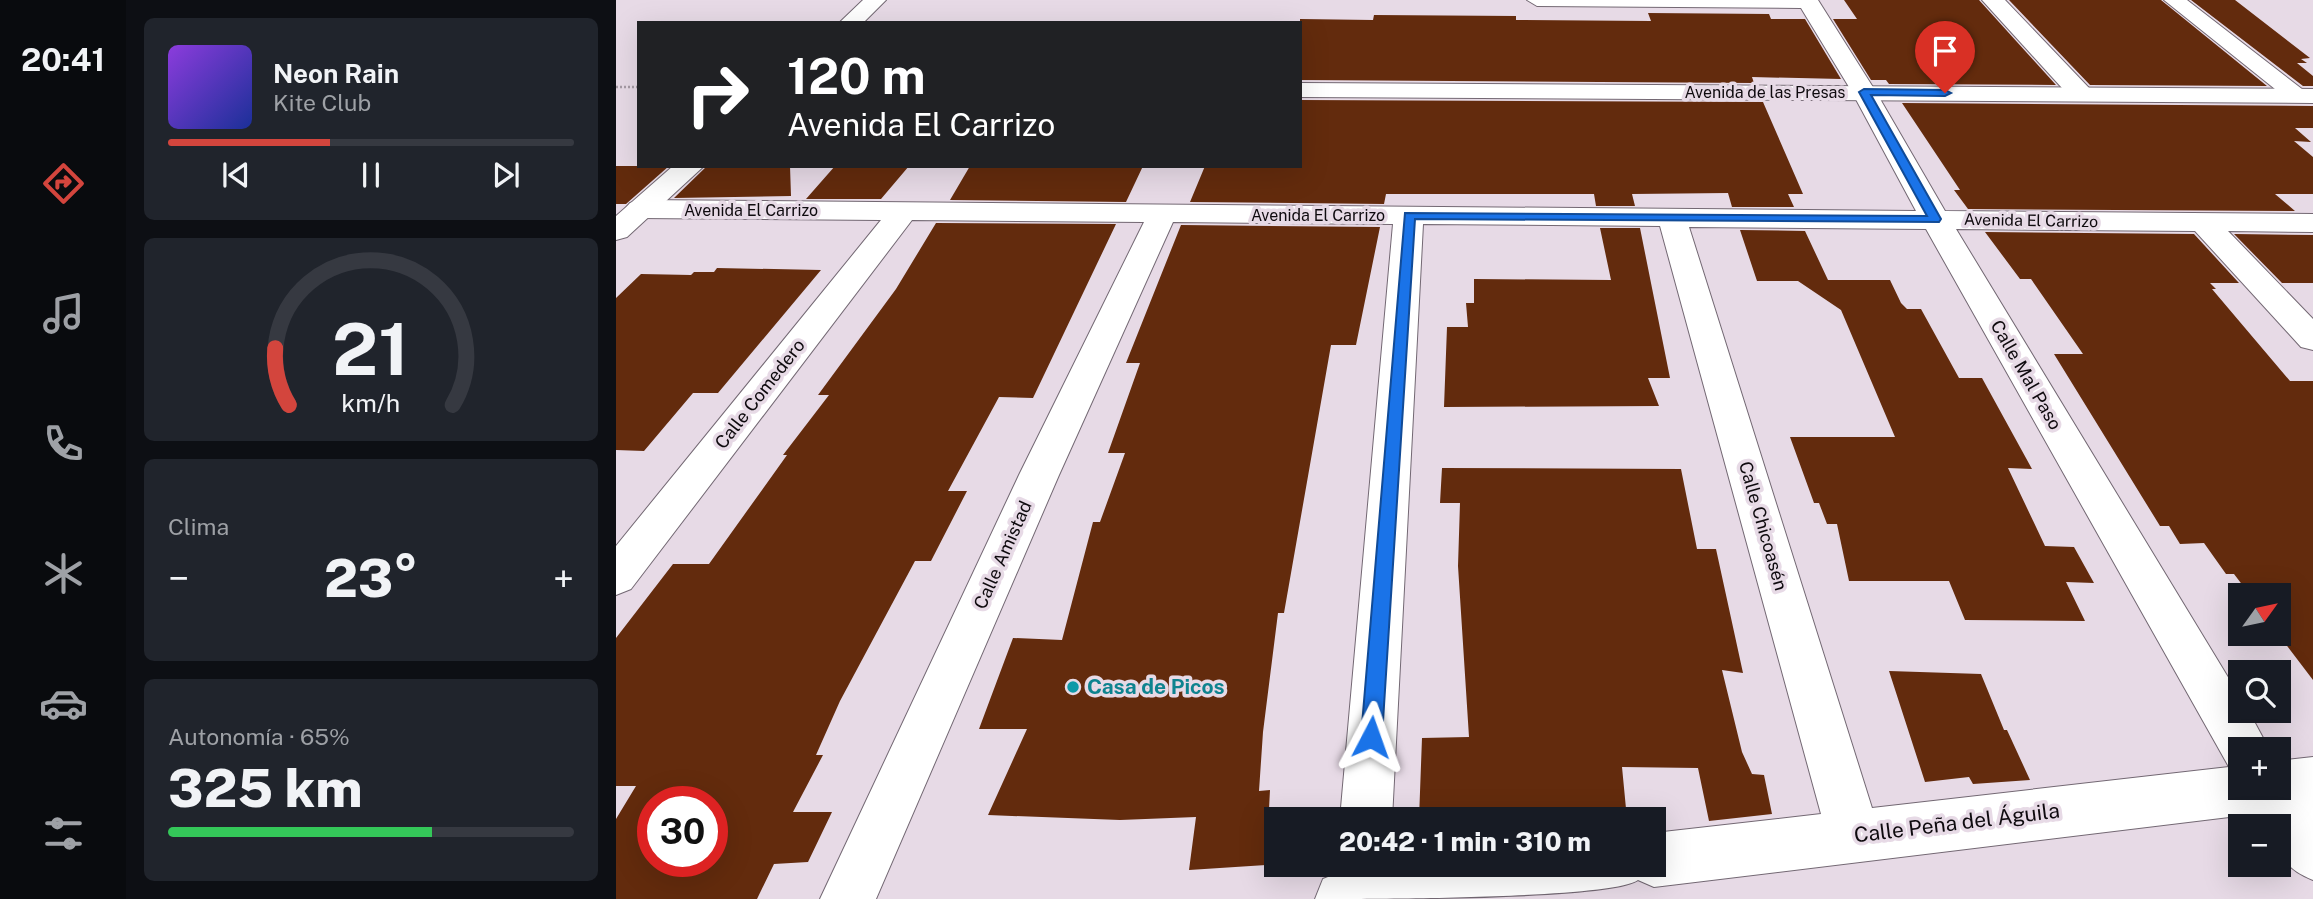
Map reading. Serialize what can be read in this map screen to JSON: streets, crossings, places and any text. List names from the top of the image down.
{
  "streets": {
    "street": [
      "Avenida de las Presas",
      "Avenida El Carrizo",
      "Calle Mal Paso",
      "Calle Comedero",
      "Calle Chicoasén",
      "Calle Amistad",
      "Calle Peña del Águila"
    ]
  },
  "crossings": [
    ["Avenida de las Presas", "Calle Mal Paso"],
    ["Avenida El Carrizo", "Calle Mal Paso"],
    ["Avenida El Carrizo", "Calle Comedero"],
    ["Avenida El Carrizo", "Calle Chicoasén"],
    ["Avenida El Carrizo", "Calle Amistad"],
    ["Calle Chicoasén", "Calle Peña del Águila"]
  ],
  "places": ["Casa de Picos"],
  "north": "top right",
  "page": {
    "tabs": "20:41",
    "turn": ["120 m", "Avenida El Carrizo"],
    "song": ["Neon Rain", "Kite Club"],
    "tile": [
      "Clima",
      ["Autonomía · 65%", "325 km"]
    ],
    "heat": ["−", "23°", "+"],
    "map_buttons": ["+", "−"],
    "limit": "30",
    "trip": "20:42 · 1 min · 310 m",
    "gauge": ["21", "km/h"]
  }
}
